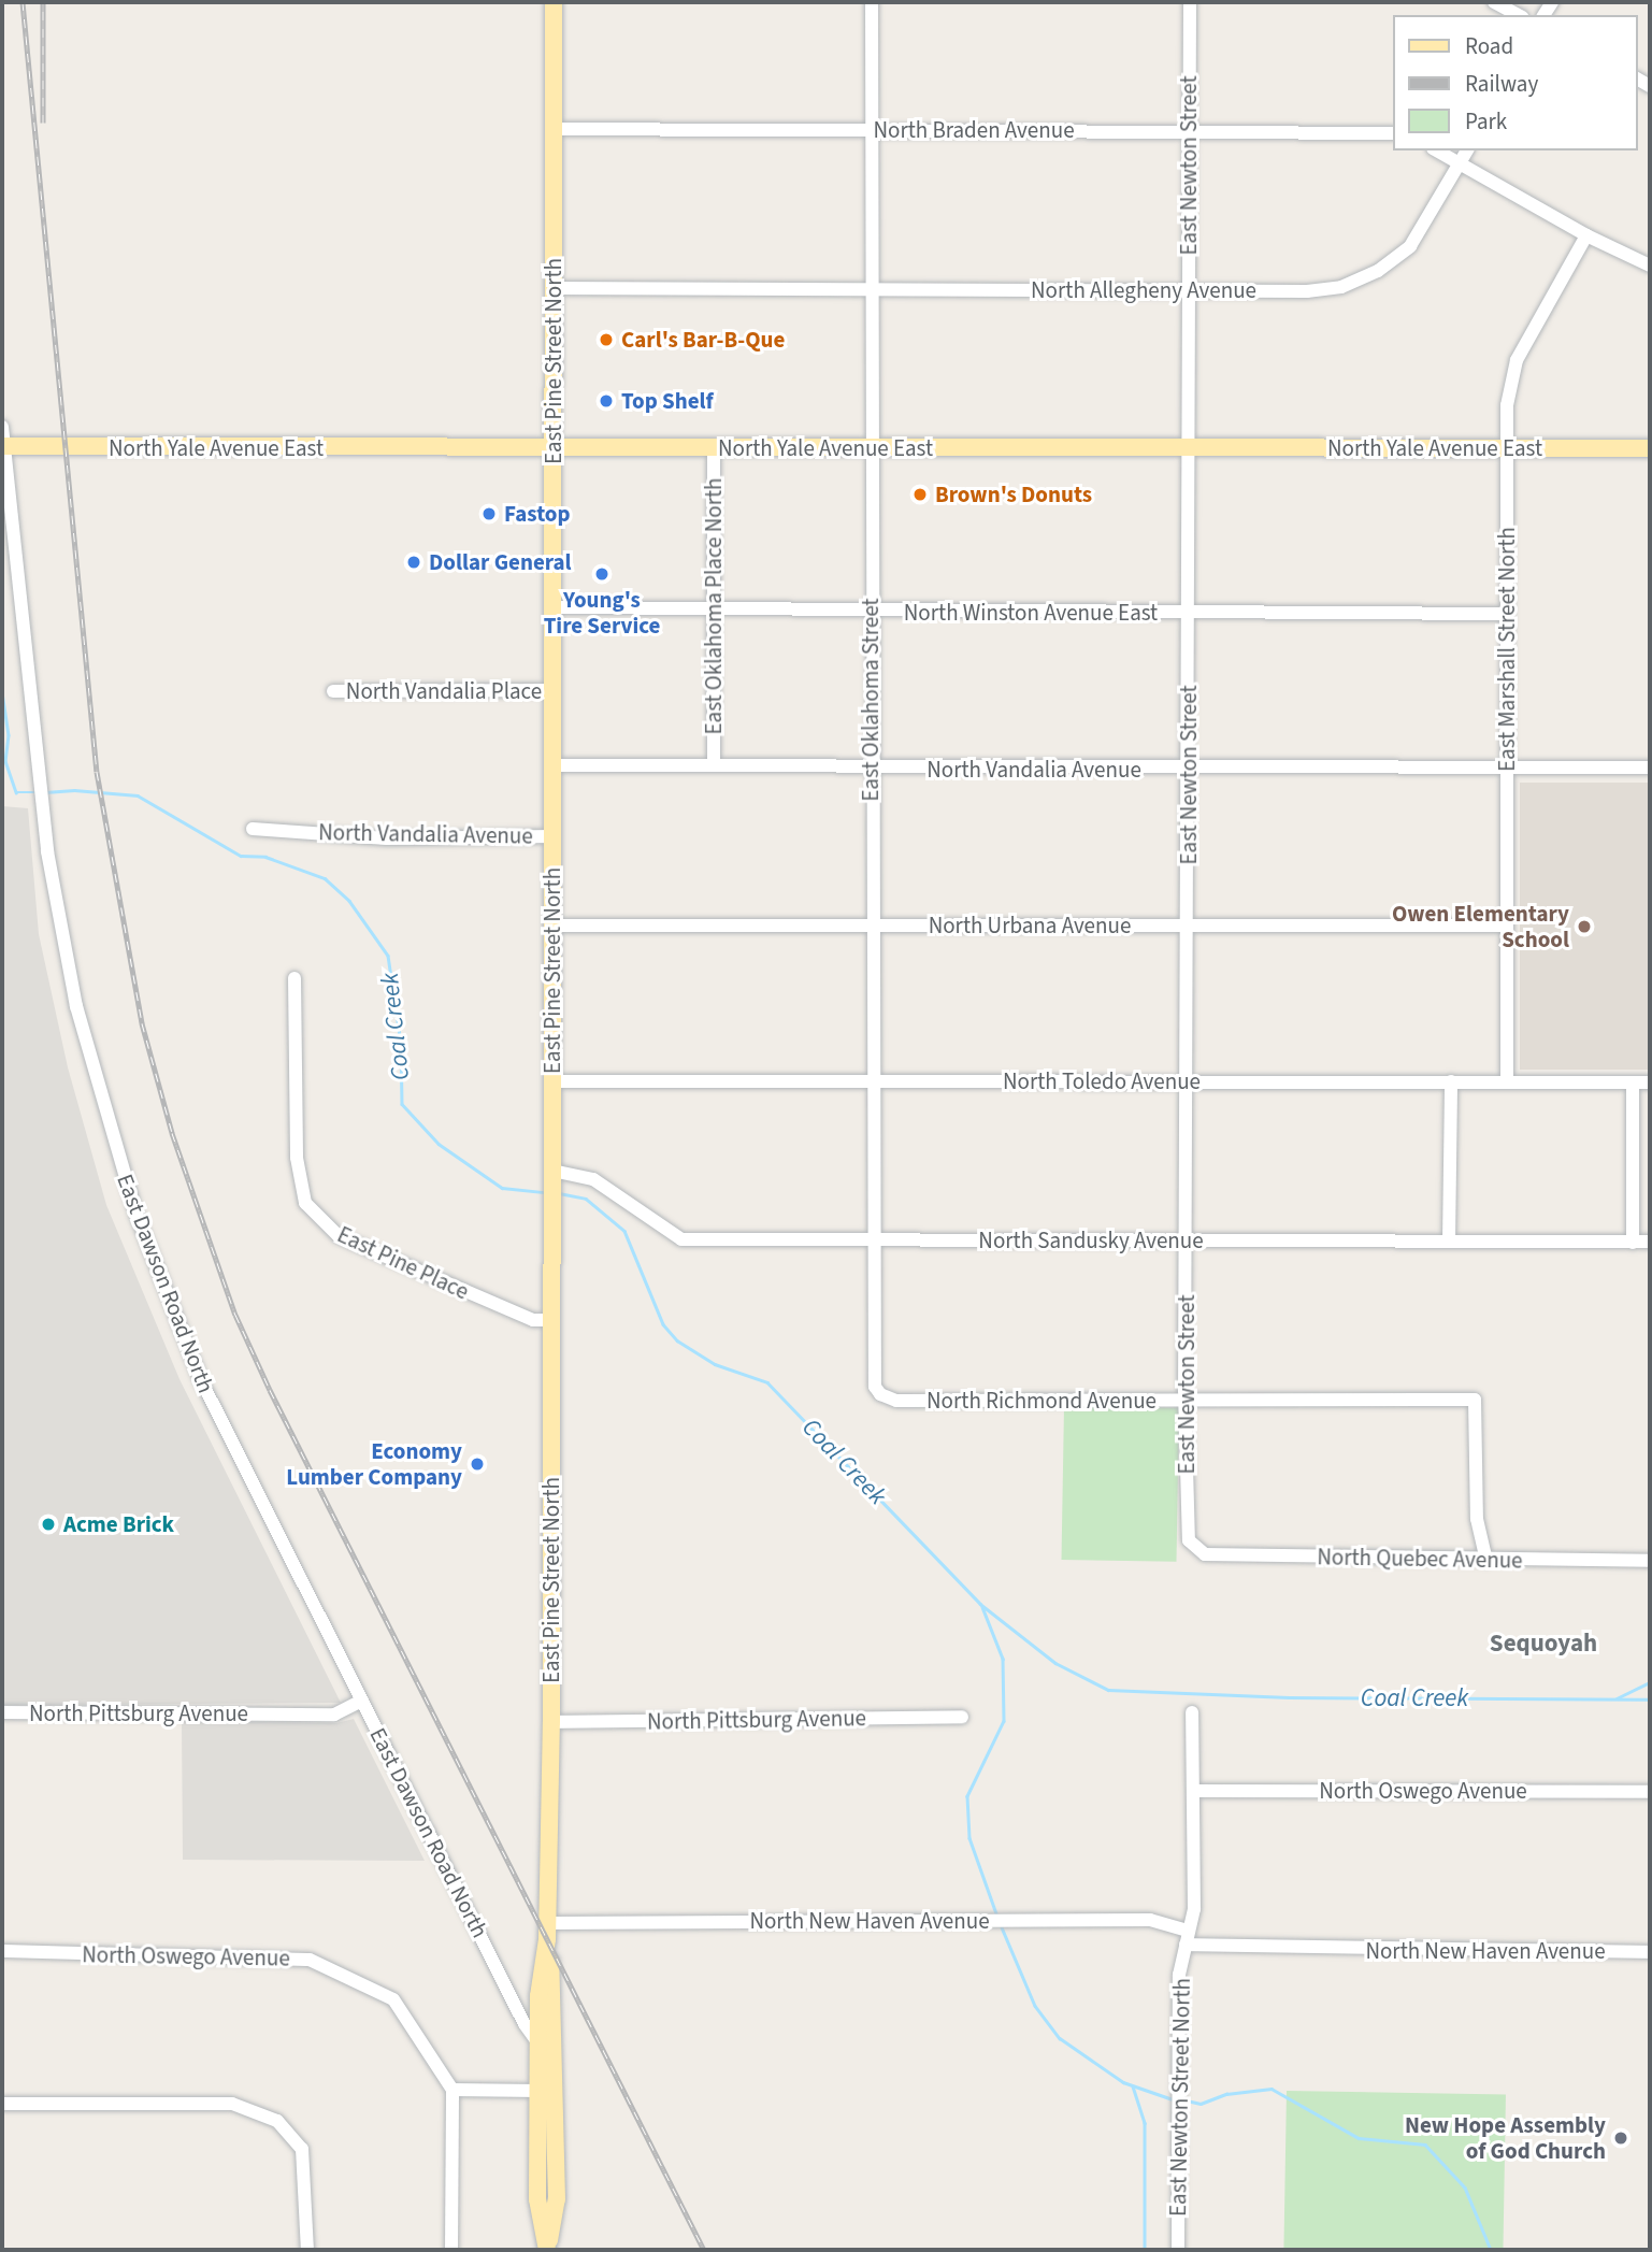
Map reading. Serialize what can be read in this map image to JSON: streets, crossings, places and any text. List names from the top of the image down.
{
  "streets": {
    "main road": ["East Pine Street North", "North Yale Avenue East"],
    "street": [
      "North Braden Avenue",
      "East Newton Street",
      "North Allegheny Avenue",
      "East Oklahoma Place North",
      "North Winston Avenue East",
      "East Marshall Street North",
      "North Vandalia Place",
      "East Oklahoma Street",
      "North Vandalia Avenue",
      "North Urbana Avenue",
      "North Toledo Avenue",
      "North Sandusky Avenue",
      "East Pine Place",
      "East Dawson Road North",
      "North Richmond Avenue",
      "North Quebec Avenue",
      "North Pittsburg Avenue",
      "North Oswego Avenue",
      "North New Haven Avenue",
      "East Newton Street North"
    ]
  },
  "crossings": [
    ["North Braden Avenue", "East Newton Street"],
    ["North Braden Avenue", "East Pine Street North"],
    ["North Braden Avenue", "East Oklahoma Street"],
    ["East Newton Street", "North Allegheny Avenue"],
    ["East Newton Street", "North Yale Avenue East"],
    ["East Newton Street", "North Winston Avenue East"],
    ["East Newton Street", "North Vandalia Avenue"],
    ["East Newton Street", "North Urbana Avenue"],
    ["East Newton Street", "North Toledo Avenue"],
    ["East Newton Street", "North Sandusky Avenue"],
    ["East Newton Street", "North Richmond Avenue"],
    ["East Newton Street", "North Quebec Avenue"],
    ["North Allegheny Avenue", "East Pine Street North"],
    ["North Allegheny Avenue", "East Oklahoma Street"],
    ["East Pine Street North", "North Yale Avenue East"],
    ["East Pine Street North", "North Winston Avenue East"],
    ["East Pine Street North", "North Vandalia Place"],
    ["East Pine Street North", "North Vandalia Avenue"],
    ["East Pine Street North", "North Urbana Avenue"],
    ["East Pine Street North", "North Toledo Avenue"],
    ["East Pine Street North", "North Sandusky Avenue"],
    ["East Pine Street North", "East Pine Place"],
    ["East Pine Street North", "East Dawson Road North"],
    ["East Pine Street North", "North Pittsburg Avenue"],
    ["East Pine Street North", "North New Haven Avenue"],
    ["North Yale Avenue East", "East Oklahoma Place North"],
    ["North Yale Avenue East", "East Marshall Street North"],
    ["North Yale Avenue East", "East Oklahoma Street"],
    ["North Yale Avenue East", "East Dawson Road North"],
    ["East Oklahoma Place North", "North Winston Avenue East"],
    ["East Oklahoma Place North", "North Vandalia Avenue"],
    ["North Winston Avenue East", "East Marshall Street North"],
    ["North Winston Avenue East", "East Oklahoma Street"],
    ["East Marshall Street North", "North Vandalia Avenue"],
    ["East Marshall Street North", "North Urbana Avenue"],
    ["East Marshall Street North", "North Toledo Avenue"],
    ["East Oklahoma Street", "North Vandalia Avenue"],
    ["East Oklahoma Street", "North Urbana Avenue"],
    ["East Oklahoma Street", "North Toledo Avenue"],
    ["East Oklahoma Street", "North Sandusky Avenue"],
    ["East Oklahoma Street", "North Richmond Avenue"],
    ["East Dawson Road North", "North Pittsburg Avenue"],
    ["North Richmond Avenue", "North Quebec Avenue"],
    ["North New Haven Avenue", "East Newton Street North"]
  ],
  "districts": ["Sequoyah"],
  "water": ["Coal Creek"],
  "places": [
    "Carl's Bar-B-Que",
    "Top Shelf",
    "Brown's Donuts",
    "Fastop",
    "Dollar General",
    "Young's Tire Service",
    "Owen Elementary School",
    "Economy Lumber Company",
    "Acme Brick",
    "New Hope Assembly of God Church"
  ],
  "legend": ["Road", "Railway", "Park"]
}
